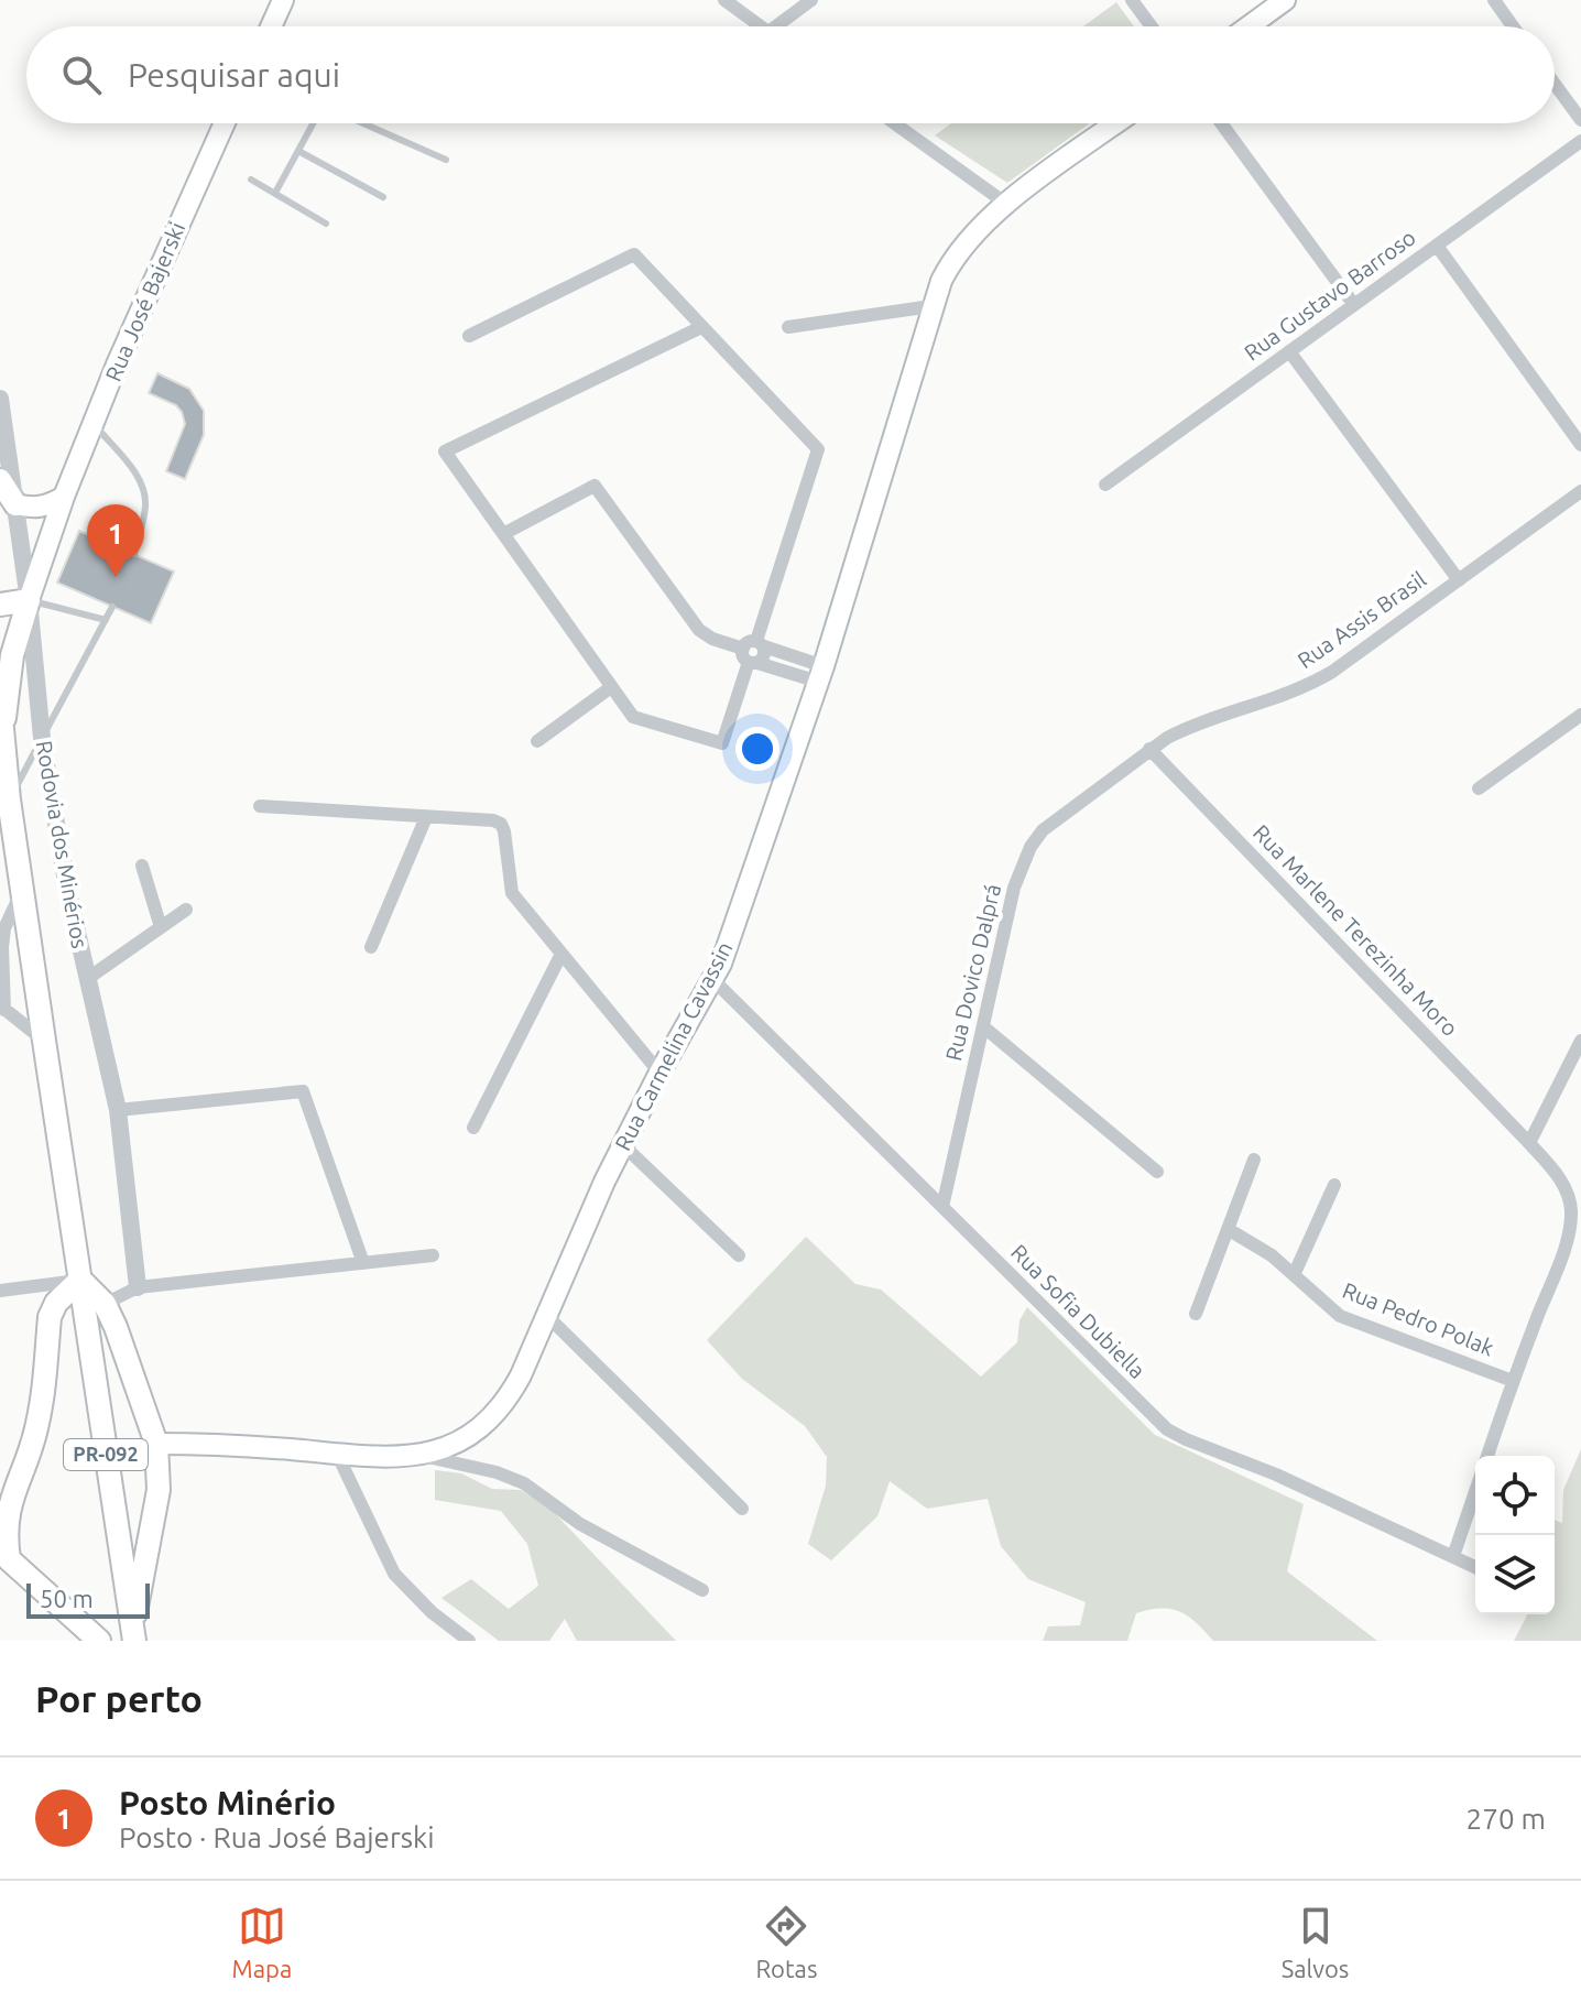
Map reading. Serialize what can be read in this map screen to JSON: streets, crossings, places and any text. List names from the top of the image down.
{
  "streets": {
    "main road": [
      "Rua José Bajerski",
      "Rodovia dos Minérios",
      "Rua Carmelina Cavassin",
      "PR-092"
    ],
    "street": [
      "Rua Gustavo Barroso",
      "Rua Assis Brasil",
      "Rua Marlene Terezinha Moro",
      "Rua Dovico Dalprá",
      "Rua Sofia Dubiella",
      "Rua Pedro Polak"
    ]
  },
  "crossings": [
    ["Rua José Bajerski", "Rodovia dos Minérios"],
    ["Rua Assis Brasil", "Rua Marlene Terezinha Moro"],
    ["Rua Assis Brasil", "Rua Dovico Dalprá"],
    ["Rua Marlene Terezinha Moro", "Rua Dovico Dalprá"],
    ["Rua Marlene Terezinha Moro", "Rua Pedro Polak"],
    ["Rua Dovico Dalprá", "Rua Sofia Dubiella"],
    ["Rua Carmelina Cavassin", "Rua Sofia Dubiella"]
  ],
  "scale_bar": "50 m",
  "page": {
    "search": "Pesquisar aqui",
    "pins": "1",
    "scale": "50 m",
    "heading": "Por perto",
    "list": [
      {
        "mark": "1",
        "name": "Posto Minério",
        "note": "Posto · Rua José Bajerski",
        "value": "270 m"
      }
    ],
    "nav": ["Mapa", "Rotas", "Salvos"]
  }
}
